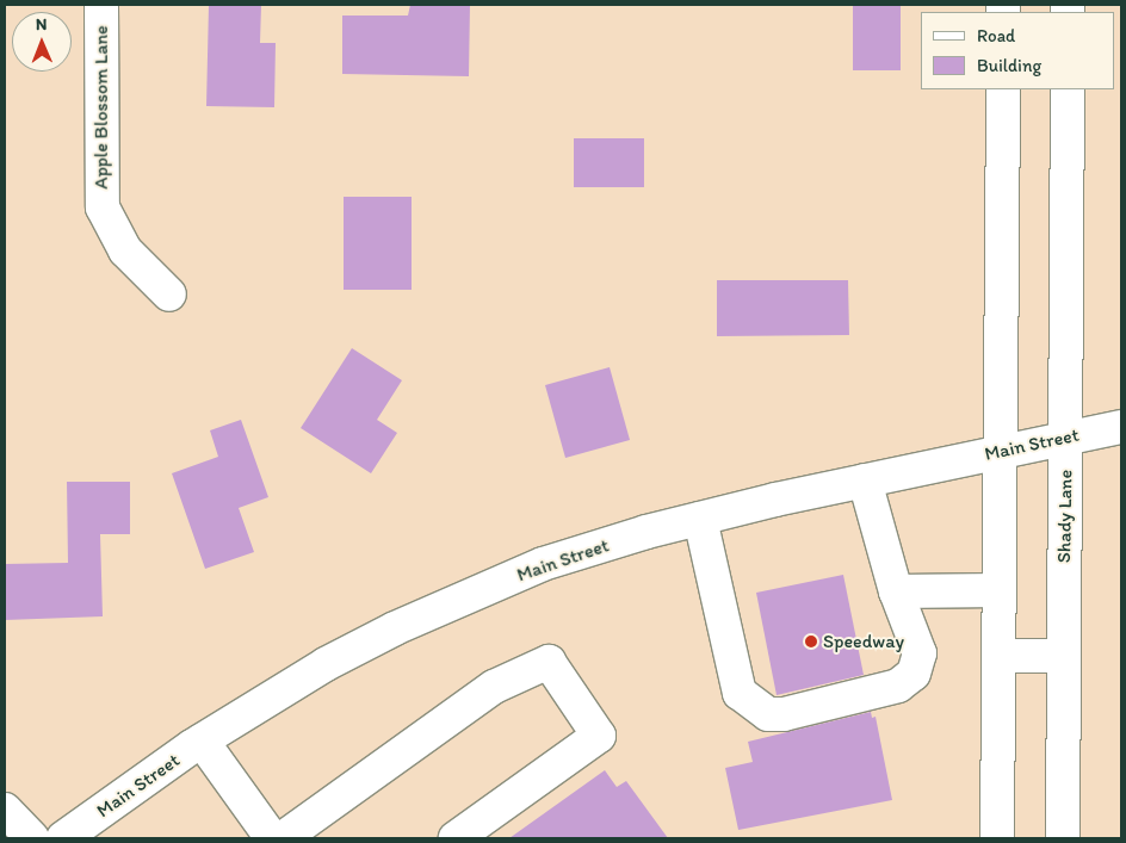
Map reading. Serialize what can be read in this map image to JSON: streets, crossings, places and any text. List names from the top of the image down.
{
  "streets": {
    "street": ["Apple Blossom Lane", "Main Street", "Shady Lane"]
  },
  "crossings": [
    ["Main Street", "Shady Lane"]
  ],
  "places": ["Speedway"],
  "legend": ["Road", "Building"],
  "north": "top"
}
